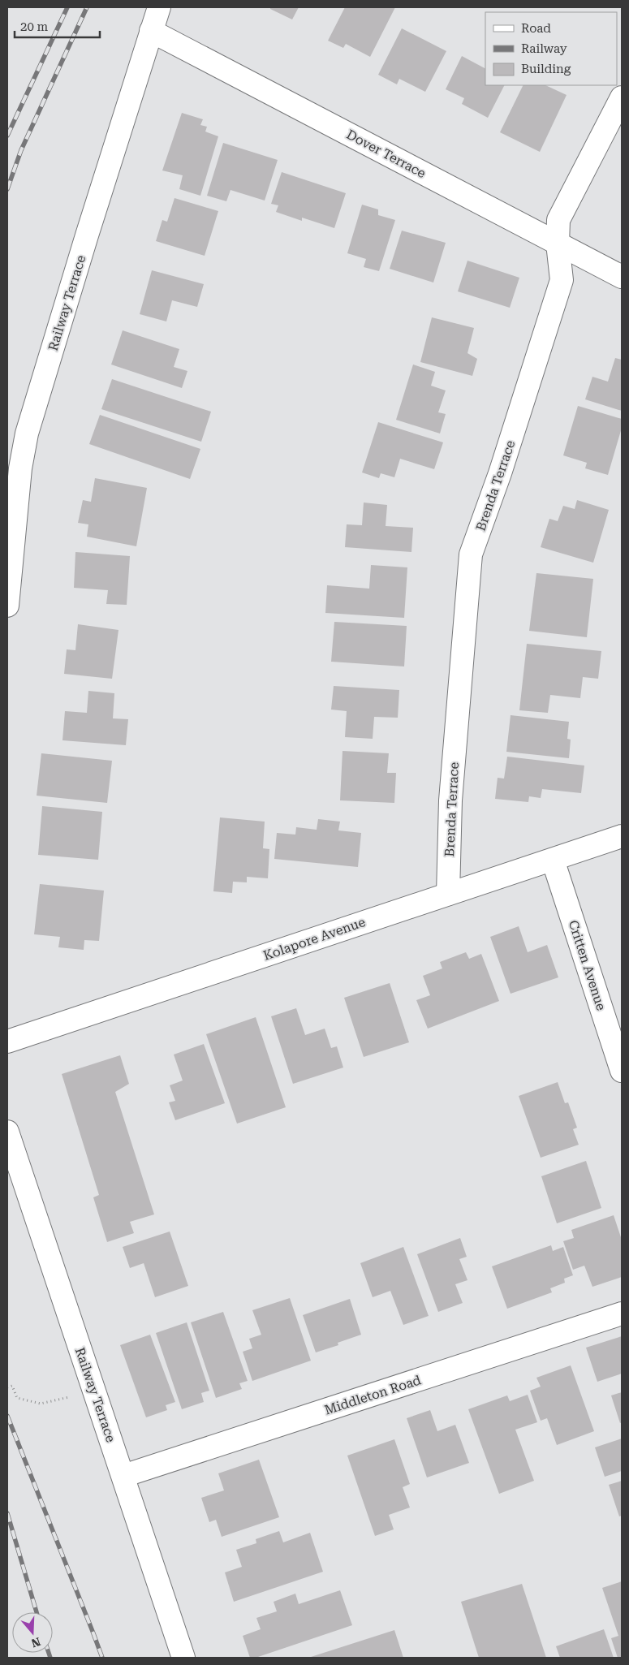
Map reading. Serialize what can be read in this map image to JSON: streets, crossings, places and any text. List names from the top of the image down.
{
  "streets": {
    "street": [
      "Dover Terrace",
      "Railway Terrace",
      "Brenda Terrace",
      "Kolapore Avenue",
      "Critten Avenue",
      "Middleton Road"
    ]
  },
  "crossings": [
    ["Dover Terrace", "Railway Terrace"],
    ["Dover Terrace", "Brenda Terrace"],
    ["Railway Terrace", "Middleton Road"],
    ["Brenda Terrace", "Kolapore Avenue"],
    ["Kolapore Avenue", "Critten Avenue"]
  ],
  "legend": ["Road", "Railway", "Building"],
  "scale_bar": "20 m",
  "north": "bottom"
}
